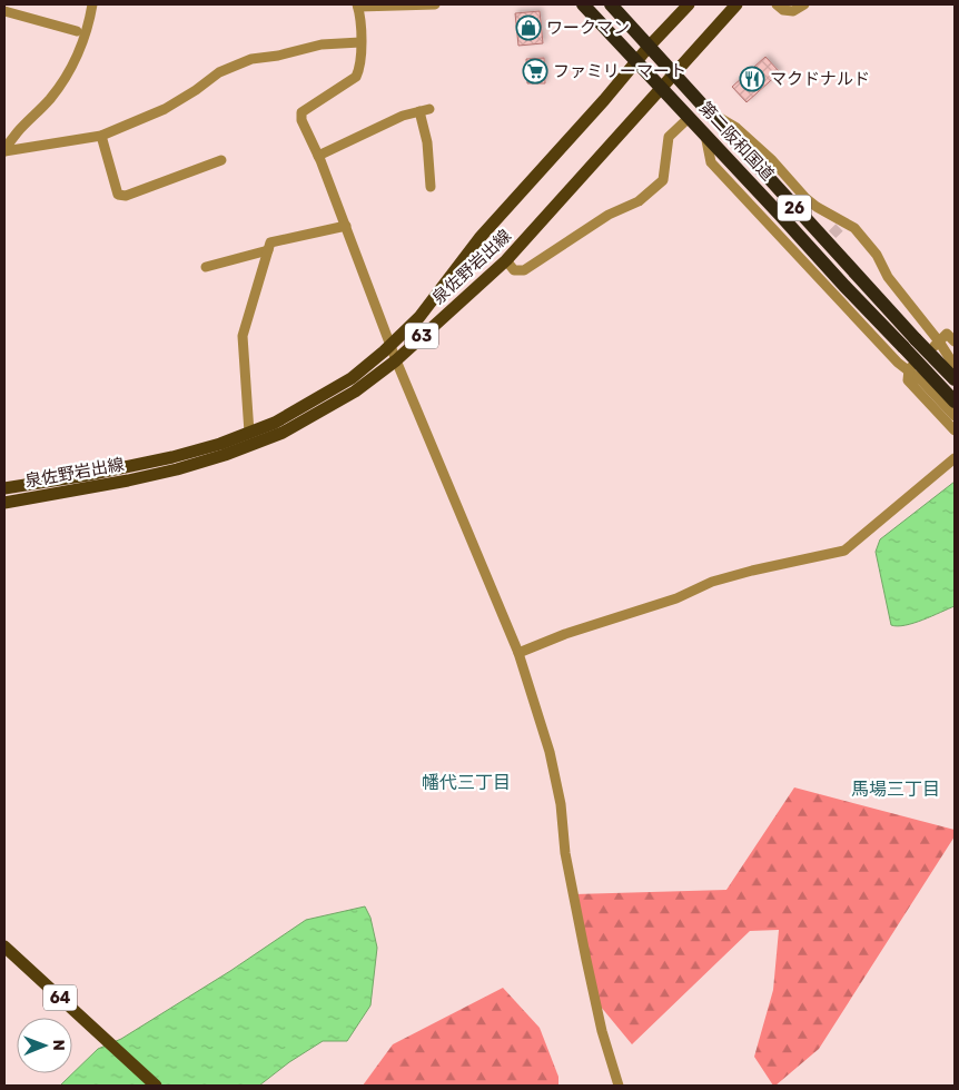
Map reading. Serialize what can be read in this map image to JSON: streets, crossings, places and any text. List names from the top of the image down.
{
  "streets": {
    "highway": ["第二阪和国道", "26"],
    "main road": ["泉佐野岩出線", "63", "64"]
  },
  "crossings": [
    ["第二阪和国道", "泉佐野岩出線"]
  ],
  "districts": ["幡代三丁目", "馬場三丁目"],
  "places": {
    "shop": ["ワークマン"],
    "supermarket": ["ファミリーマート"],
    "restaurant": ["マクドナルド"]
  },
  "north": "right"
}
